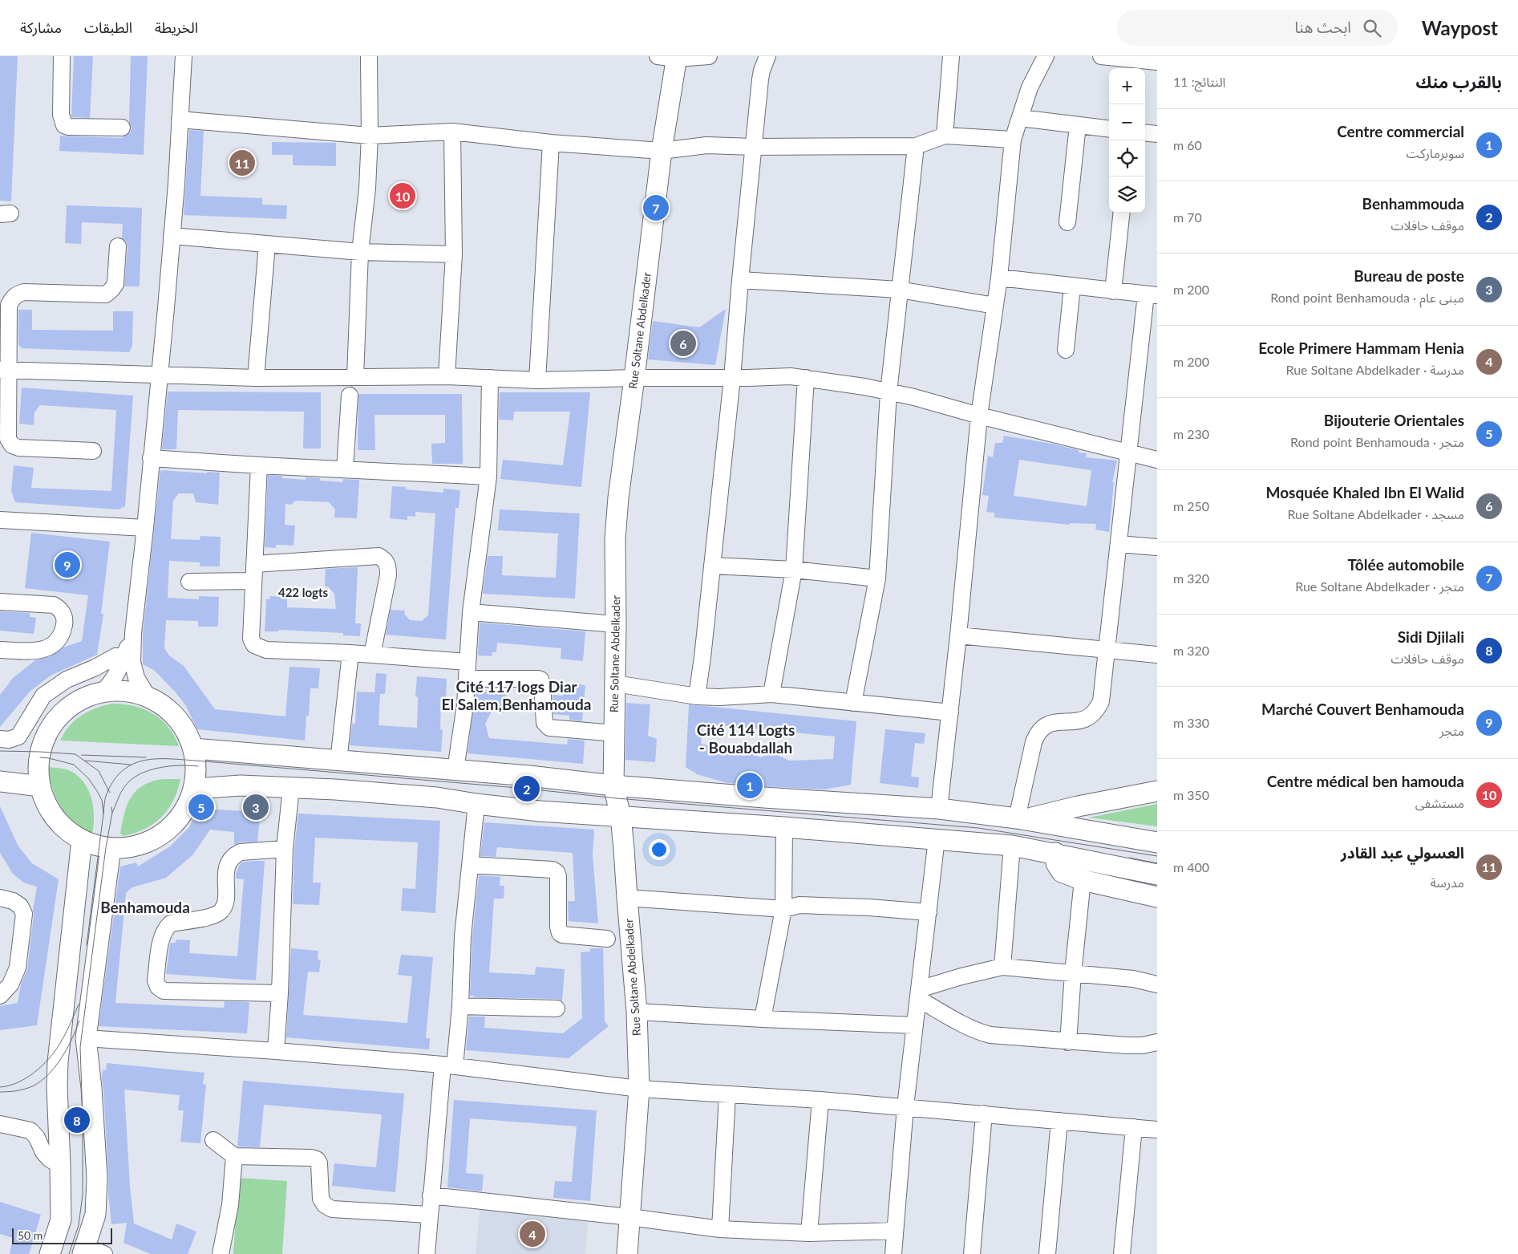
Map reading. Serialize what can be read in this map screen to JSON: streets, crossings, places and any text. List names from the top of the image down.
{
  "streets": {
    "main road": ["Rue Soltane Abdelkader"]
  },
  "districts": [
    "422 logts",
    "Cité 117 logs Diar El Salem,Benhamouda",
    "Cité 114 Logts - Bouabdallah",
    "Benhamouda"
  ],
  "scale_bar": "50 m",
  "page": {
    "header": "Waypost",
    "search": "ابحث هنا",
    "nav": ["الخريطة", "الطبقات", "مشاركة"],
    "heading": ["بالقرب منك", "النتائج: 11"],
    "map_buttons": ["+", "−"],
    "list": [
      {
        "mark": "1",
        "name": "Centre commercial",
        "note": "سوبرماركت",
        "value": "60 m"
      },
      {
        "mark": "2",
        "name": "Benhammouda",
        "note": "موقف حافلات",
        "value": "70 m"
      },
      {
        "mark": "3",
        "name": "Bureau de poste",
        "note": "مبنى عام · Rond point Benhamouda",
        "value": "200 m"
      },
      {
        "mark": "4",
        "name": "Ecole Primere Hammam Henia",
        "note": "مدرسة · Rue Soltane Abdelkader",
        "value": "200 m"
      },
      {
        "mark": "5",
        "name": "Bijouterie Orientales",
        "note": "متجر · Rond point Benhamouda",
        "value": "230 m"
      },
      {
        "mark": "6",
        "name": "Mosquée Khaled Ibn El Walid",
        "note": "مسجد · Rue Soltane Abdelkader",
        "value": "250 m"
      },
      {
        "mark": "7",
        "name": "Tôlée automobile",
        "note": "متجر · Rue Soltane Abdelkader",
        "value": "320 m"
      },
      {
        "mark": "8",
        "name": "Sidi Djilali",
        "note": "موقف حافلات",
        "value": "320 m"
      },
      {
        "mark": "9",
        "name": "Marché Couvert Benhamouda",
        "note": "متجر",
        "value": "330 m"
      },
      {
        "mark": "10",
        "name": "Centre médical ben hamouda",
        "note": "مستشفى",
        "value": "350 m"
      },
      {
        "mark": "11",
        "name": "العسولي عبد القادر",
        "note": "مدرسة",
        "value": "400 m"
      }
    ],
    "pins": [
      "11",
      "10",
      "7",
      "6",
      "9",
      "1",
      "2",
      "3",
      "5",
      "8",
      "4"
    ],
    "scale": "50 m"
  }
}
